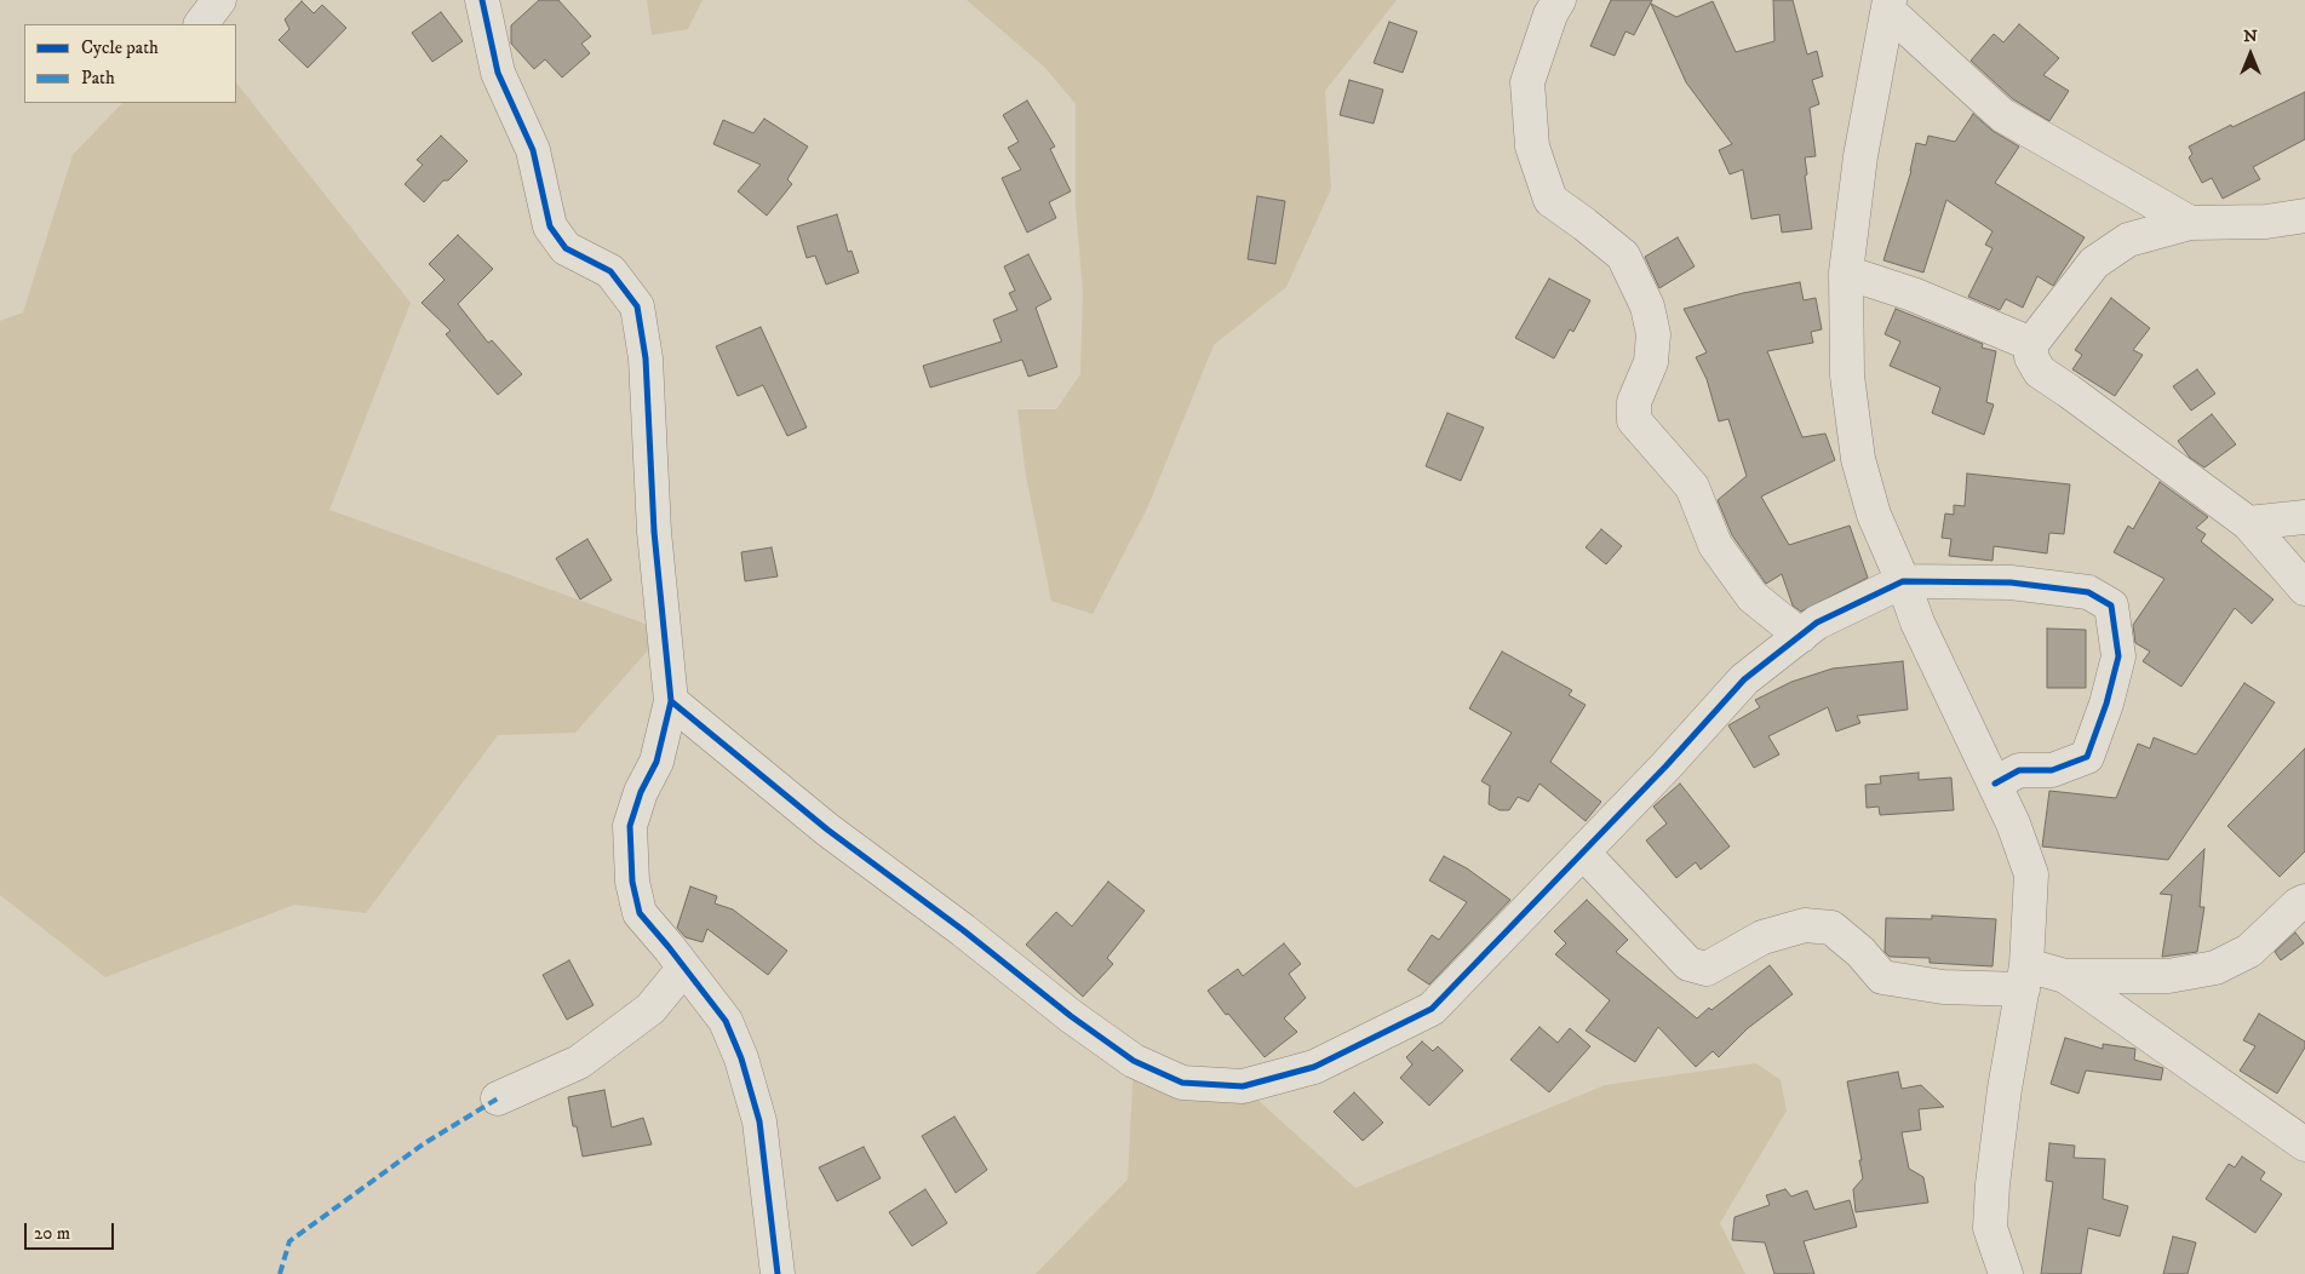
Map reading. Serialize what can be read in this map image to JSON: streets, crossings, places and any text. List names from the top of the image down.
{
  "legend": ["Cycle path", "Path"],
  "scale_bar": "20 m",
  "north": "top"
}
